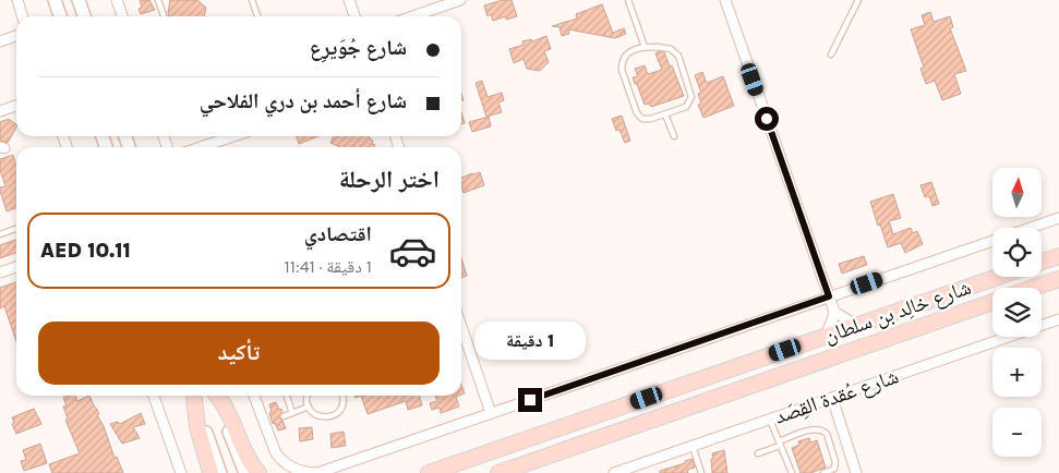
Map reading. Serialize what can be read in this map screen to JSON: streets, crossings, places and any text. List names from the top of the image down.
{
  "streets": {
    "main road": ["شارع خالِد بن سلطان"],
    "street": ["شارع عُقدة القِصَد"]
  },
  "north": "top",
  "page": {
    "banner": ["شارع جُوَيرِع", "شارع أحمد بن دري الفلاحي"],
    "heading": "اختر الرحلة",
    "map_buttons": ["+", "−"],
    "list": [
      {
        "name": "اقتصادي",
        "note": "1 دقيقة · 11:41",
        "value": "AED 10.11"
      }
    ],
    "buttons": "تأكيد",
    "bubble": "1 دقيقة"
  }
}
